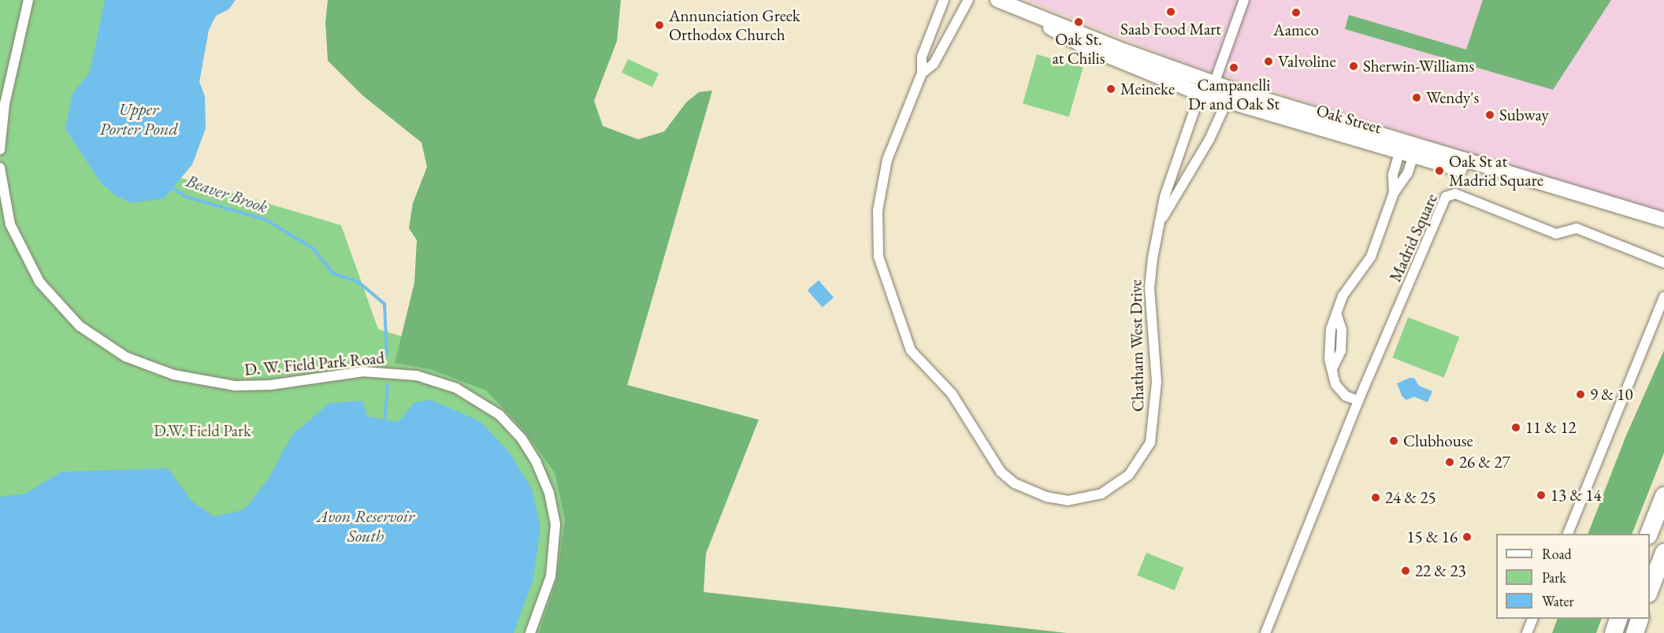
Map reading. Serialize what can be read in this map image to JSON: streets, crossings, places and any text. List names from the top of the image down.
{
  "streets": {
    "main road": ["Oak Street"],
    "street": ["Madrid Square", "Chatham West Drive", "D. W. Field Park Road"]
  },
  "crossings": [
    ["Oak Street", "Madrid Square"],
    ["Oak Street", "Chatham West Drive"]
  ],
  "water": ["Upper Porter Pond", "Beaver Brook", "Avon Reservoir South"],
  "parks": ["D.W. Field Park"],
  "places": [
    "Saab Food Mart",
    "Aamco",
    "Oak St. at Chilis",
    "Annunciation Greek Orthodox Church",
    "Valvoline",
    "Sherwin-Williams",
    "Campanelli Dr and Oak St",
    "Meineke",
    "Wendy's",
    "Subway",
    "Oak St at Madrid Square",
    "9 & 10",
    "11 & 12",
    "Clubhouse",
    "26 & 27",
    "13 & 14",
    "24 & 25",
    "15 & 16",
    "22 & 23"
  ],
  "legend": ["Road", "Park", "Water"]
}
